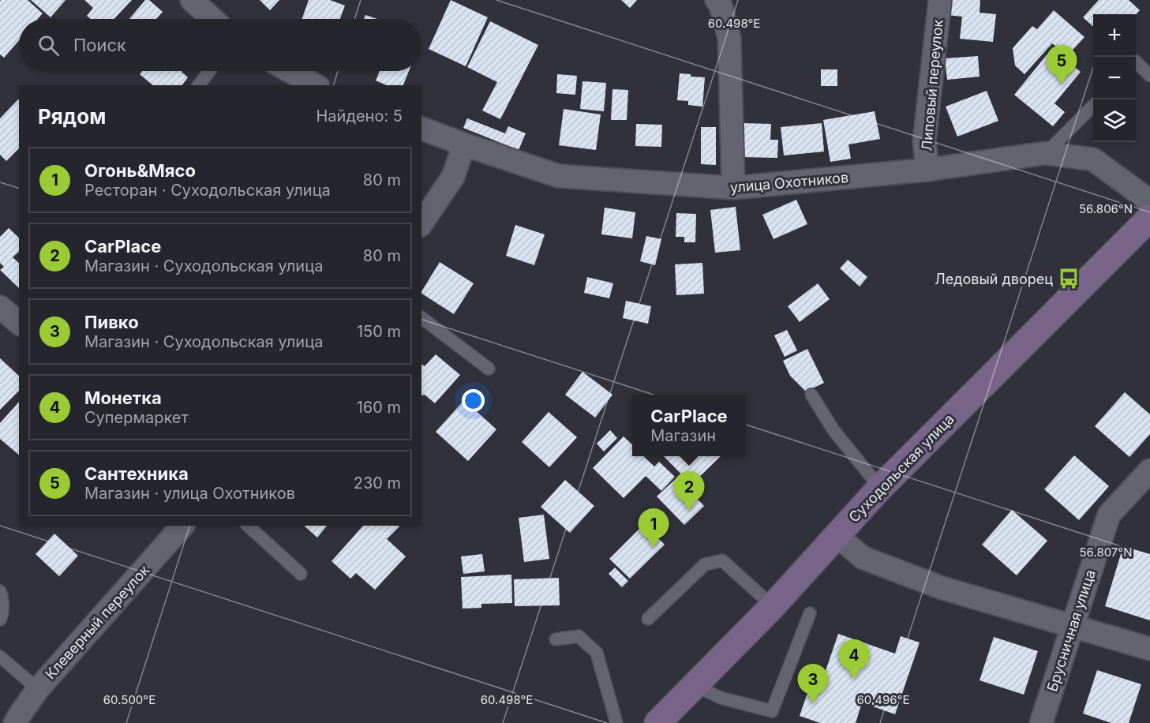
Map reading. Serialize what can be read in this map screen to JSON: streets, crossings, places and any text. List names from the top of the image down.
{
  "streets": {
    "main road": ["Суходольская улица"],
    "street": [
      "Липовый переулок",
      "улица Охотников",
      "Клеверный переулок",
      "Брусничная улица"
    ]
  },
  "crossings": [
    ["Липовый переулок", "улица Охотников"]
  ],
  "places": {
    "bus stop": ["Ледовый дворец"]
  },
  "page": {
    "map_buttons": ["+", "−"],
    "search": "Поиск",
    "pins": [
      "5",
      "2",
      "1",
      "4",
      "3"
    ],
    "heading": ["Рядом", "Найдено: 5"],
    "list": [
      {
        "mark": "1",
        "name": "Огонь&Мясо",
        "note": "Ресторан · Суходольская улица",
        "value": "80 m"
      },
      {
        "mark": "2",
        "name": "CarPlace",
        "note": "Магазин · Суходольская улица",
        "value": "80 m"
      },
      {
        "mark": "3",
        "name": "Пивко",
        "note": "Магазин · Суходольская улица",
        "value": "150 m"
      },
      {
        "mark": "4",
        "name": "Монетка",
        "note": "Супермаркет",
        "value": "160 m"
      },
      {
        "mark": "5",
        "name": "Сантехника",
        "note": "Магазин · улица Охотников",
        "value": "230 m"
      }
    ],
    "popup": ["CarPlace", "Магазин"]
  },
  "coordinates": [
    "60.498°E",
    "56.806°N",
    "56.807°N",
    "60.500°E",
    "60.496°E"
  ]
}
